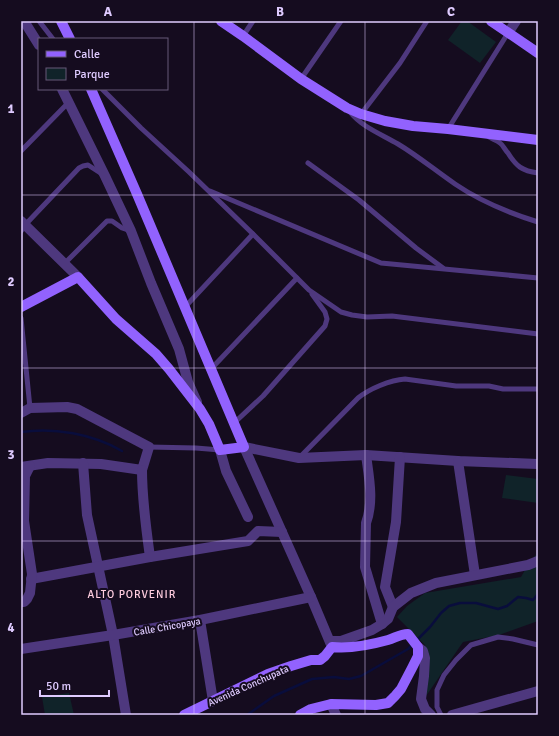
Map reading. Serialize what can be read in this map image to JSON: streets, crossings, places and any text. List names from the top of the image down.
{
  "streets": {
    "street": ["Calle Chicopaya", "Avenida Conchupata"]
  },
  "districts": ["ALTO PORVENIR"],
  "legend": ["Calle", "Parque"],
  "scale_bar": "50 m",
  "grid": {
    "columns": ["A", "B", "C"],
    "rows": [
      "1",
      "2",
      "3",
      "4"
    ]
  }
}
